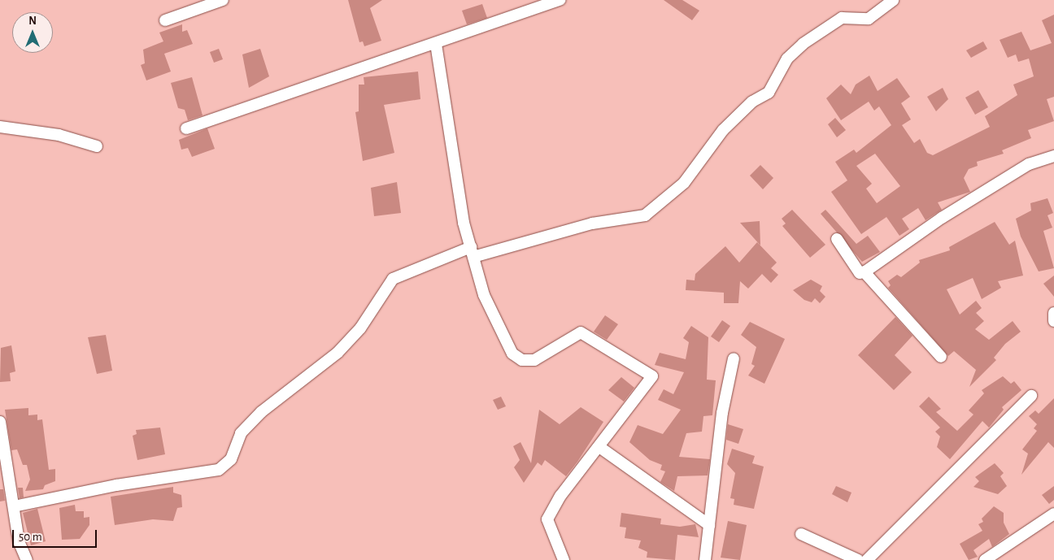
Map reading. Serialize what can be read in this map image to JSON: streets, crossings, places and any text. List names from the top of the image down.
{
  "scale_bar": "50 m",
  "north": "top"
}
